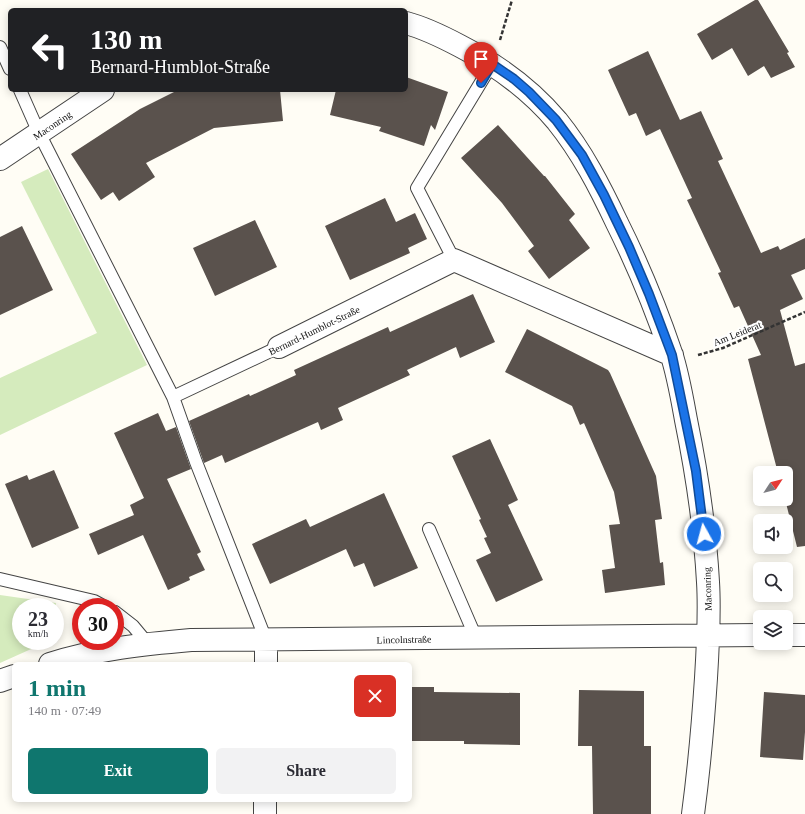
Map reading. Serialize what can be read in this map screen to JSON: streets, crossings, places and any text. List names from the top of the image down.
{
  "streets": {
    "street": ["Maconring", "Bernard-Humblot-Straße", "Lincolnstraße"],
    "path": ["Am Leiderat"]
  },
  "crossings": [
    ["Maconring", "Am Leiderat"],
    ["Maconring", "Lincolnstraße"]
  ],
  "north": "top right",
  "page": {
    "turn": ["130 m", "Bernard-Humblot-Straße"],
    "speed": "23 km/h",
    "limit": "30",
    "heading": ["1 min", "140 m · 07:49"],
    "buttons": ["Exit", "Share"]
  }
}
